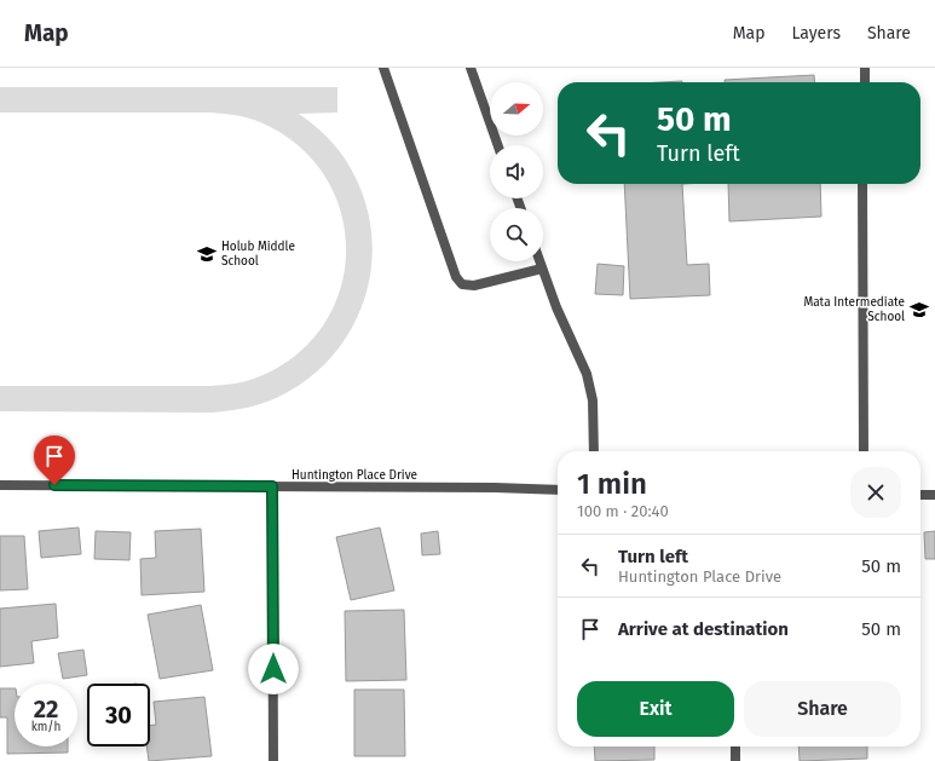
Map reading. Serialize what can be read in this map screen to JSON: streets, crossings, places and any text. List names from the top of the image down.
{
  "streets": {
    "street": ["Huntington Place Drive"]
  },
  "places": {
    "school or university": ["Holub Middle School", "Mata Intermediate School"]
  },
  "north": "right",
  "page": {
    "header": "Map",
    "nav": ["Map", "Layers", "Share"],
    "turn": ["50 m", "Turn left"],
    "heading": ["1 min", "100 m · 20:40"],
    "list": [
      {
        "name": "Turn left",
        "note": "Huntington Place Drive",
        "value": "50 m"
      },
      {
        "name": "Arrive at destination",
        "value": "50 m"
      }
    ],
    "buttons": ["Exit", "Share"],
    "speed": "22 km/h",
    "limit": "30"
  }
}
